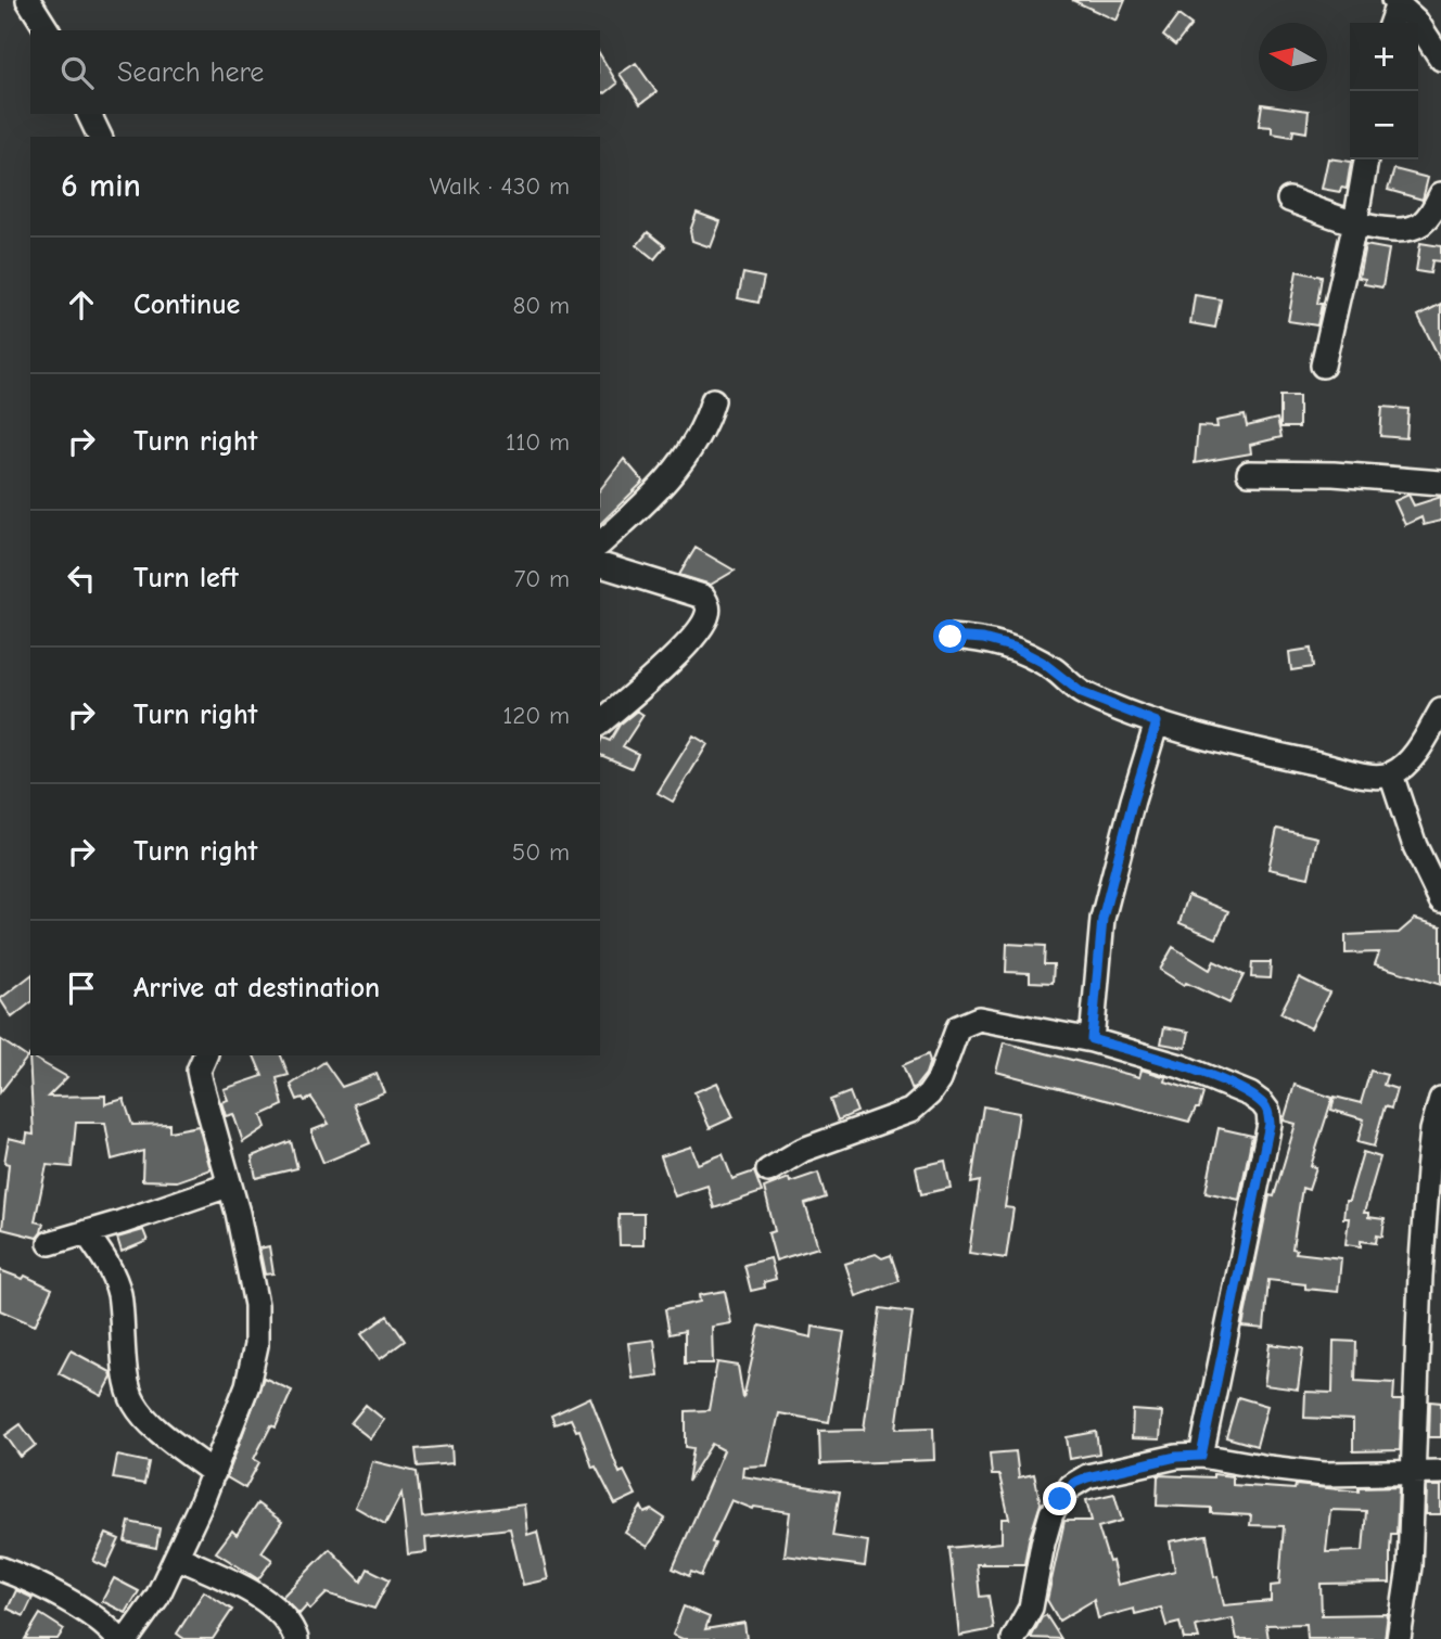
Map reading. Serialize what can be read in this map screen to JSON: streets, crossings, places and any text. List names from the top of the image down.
{
  "north": "left",
  "page": {
    "map_buttons": ["+", "−"],
    "search": "Search here",
    "heading": ["6 min", "Walk · 430 m"],
    "list": [
      ["Continue", "80 m"],
      ["Turn right", "110 m"],
      ["Turn left", "70 m"],
      ["Turn right", "120 m"],
      ["Turn right", "50 m"],
      "Arrive at destination"
    ]
  }
}
